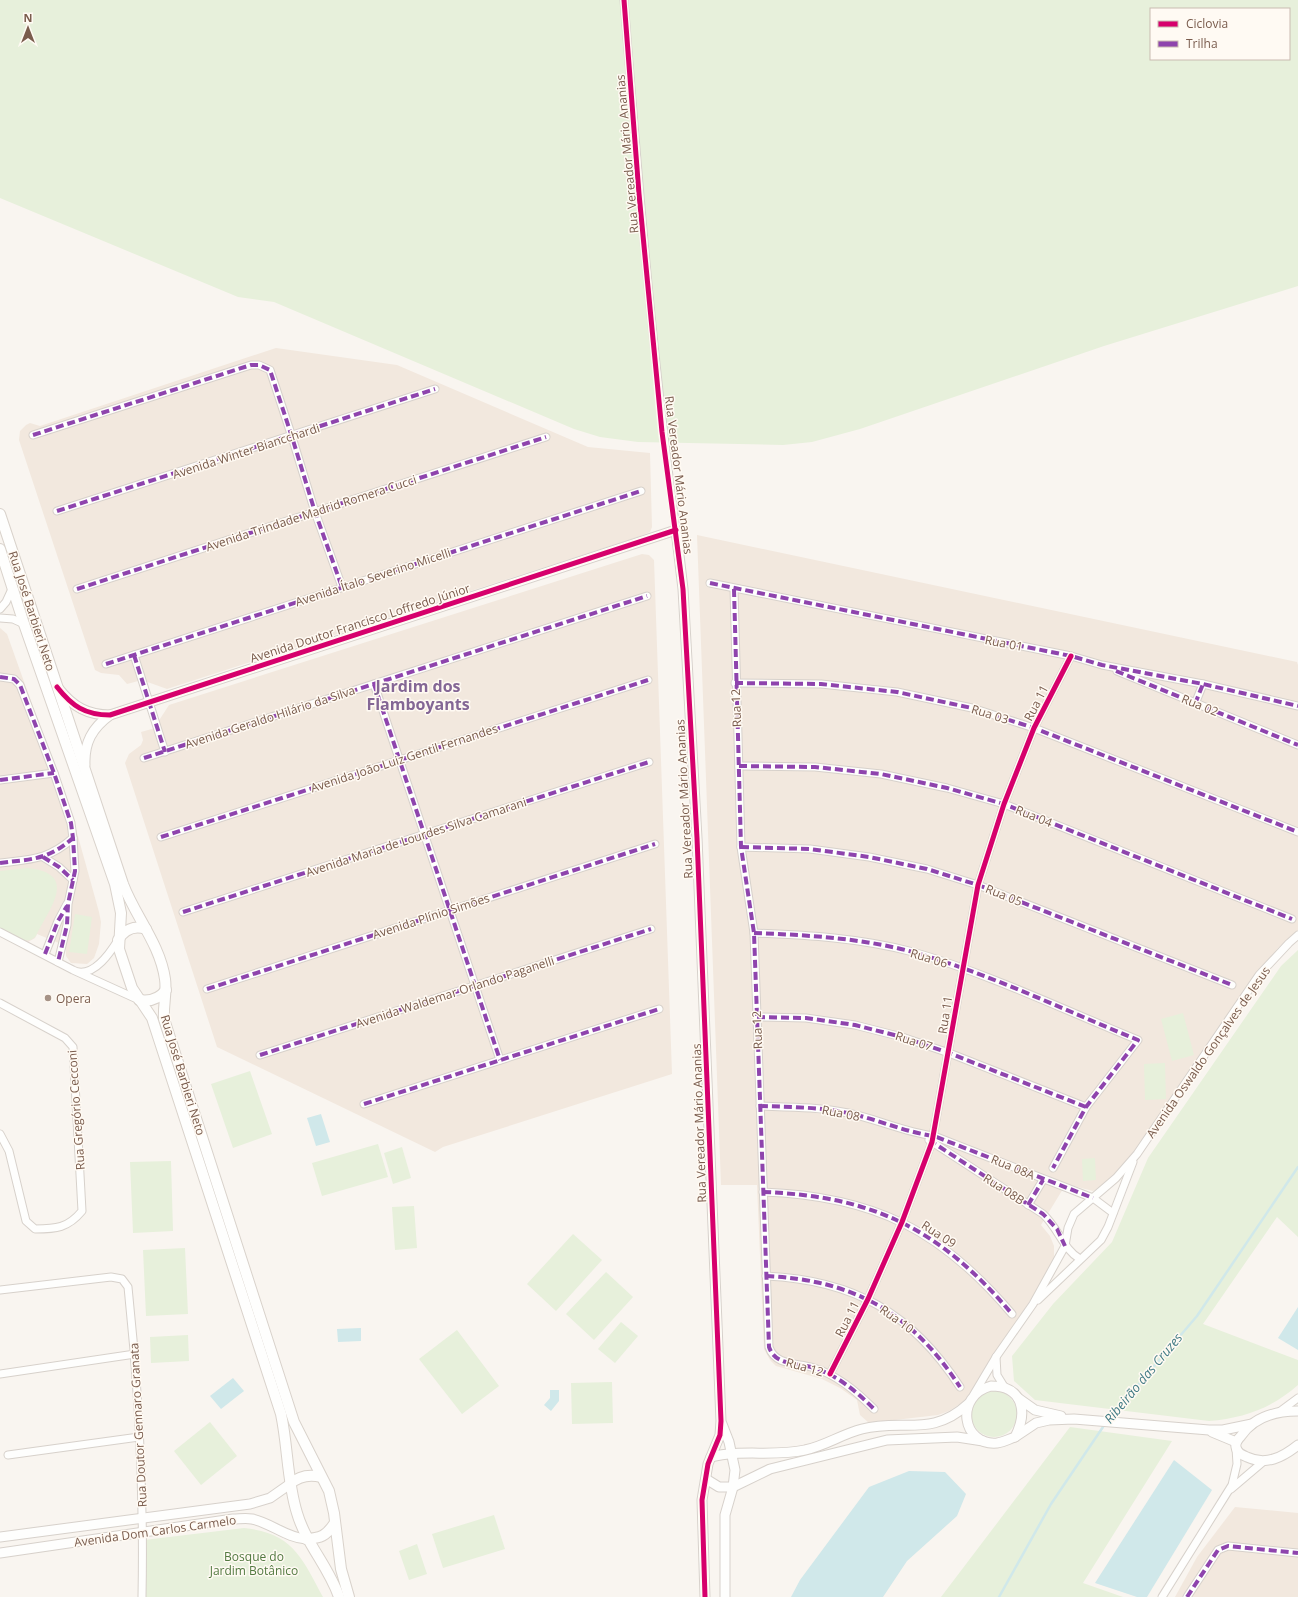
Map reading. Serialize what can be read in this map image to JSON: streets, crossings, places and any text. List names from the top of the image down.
{
  "streets": {
    "main road": ["Rua José Barbieri Neto"],
    "street": [
      "Rua Vereador Mário Ananias",
      "Avenida Winter Biancchardi",
      "Avenida Trindade Madrid Romera Cucci",
      "Avenida Ítalo Severino Micelli",
      "Avenida Doutor Francisco Loffredo Júnior",
      "Rua 01",
      "Rua 11",
      "Rua 02",
      "Rua 12",
      "Rua 03",
      "Avenida Geraldo Hilário da Silva",
      "Avenida João Luiz Gentil Fernandes",
      "Rua 04",
      "Avenida Maria de Lourdes Silva Camarani",
      "Rua 05",
      "Avenida Plínio Simões",
      "Rua 06",
      "Avenida Waldemar Orlando Paganelli",
      "Rua 07",
      "Avenida Oswaldo Gonçalves de Jesus",
      "Rua Gregório Cecconi",
      "Rua 08",
      "Rua 08A",
      "Rua 08B",
      "Rua 09",
      "Rua 10",
      "Rua Doutor Gennaro Granata",
      "Avenida Dom Carlos Carmelo"
    ]
  },
  "crossings": [
    ["Rua Vereador Mário Ananias", "Avenida Doutor Francisco Loffredo Júnior"],
    ["Rua José Barbieri Neto", "Avenida Doutor Francisco Loffredo Júnior"],
    ["Rua José Barbieri Neto", "Avenida Dom Carlos Carmelo"],
    ["Rua 01", "Rua 11"],
    ["Rua 01", "Rua 02"],
    ["Rua 01", "Rua 12"],
    ["Rua 11", "Rua 12"],
    ["Rua 11", "Rua 03"],
    ["Rua 11", "Rua 04"],
    ["Rua 11", "Rua 05"],
    ["Rua 11", "Rua 06"],
    ["Rua 11", "Rua 07"],
    ["Rua 11", "Rua 08"],
    ["Rua 11", "Rua 08A"],
    ["Rua 11", "Rua 08B"],
    ["Rua 11", "Rua 09"],
    ["Rua 11", "Rua 10"],
    ["Rua 12", "Rua 03"],
    ["Rua 12", "Rua 04"],
    ["Rua 12", "Rua 05"],
    ["Rua 12", "Rua 06"],
    ["Rua 12", "Rua 07"],
    ["Rua 12", "Rua 08"],
    ["Rua 12", "Rua 09"],
    ["Rua 12", "Rua 10"],
    ["Rua 06", "Rua 07"],
    ["Avenida Oswaldo Gonçalves de Jesus", "Rua 08A"],
    ["Avenida Oswaldo Gonçalves de Jesus", "Rua 08B"],
    ["Rua 08", "Rua 08A"],
    ["Rua 08", "Rua 08B"],
    ["Rua 08A", "Rua 08B"],
    ["Rua Doutor Gennaro Granata", "Avenida Dom Carlos Carmelo"]
  ],
  "districts": ["Jardim dos Flamboyants"],
  "water": ["Ribeirão das Cruzes"],
  "parks": ["Bosque do Jardim Botânico"],
  "places": ["Opera"],
  "legend": ["Ciclovia", "Trilha"],
  "north": "top"
}
